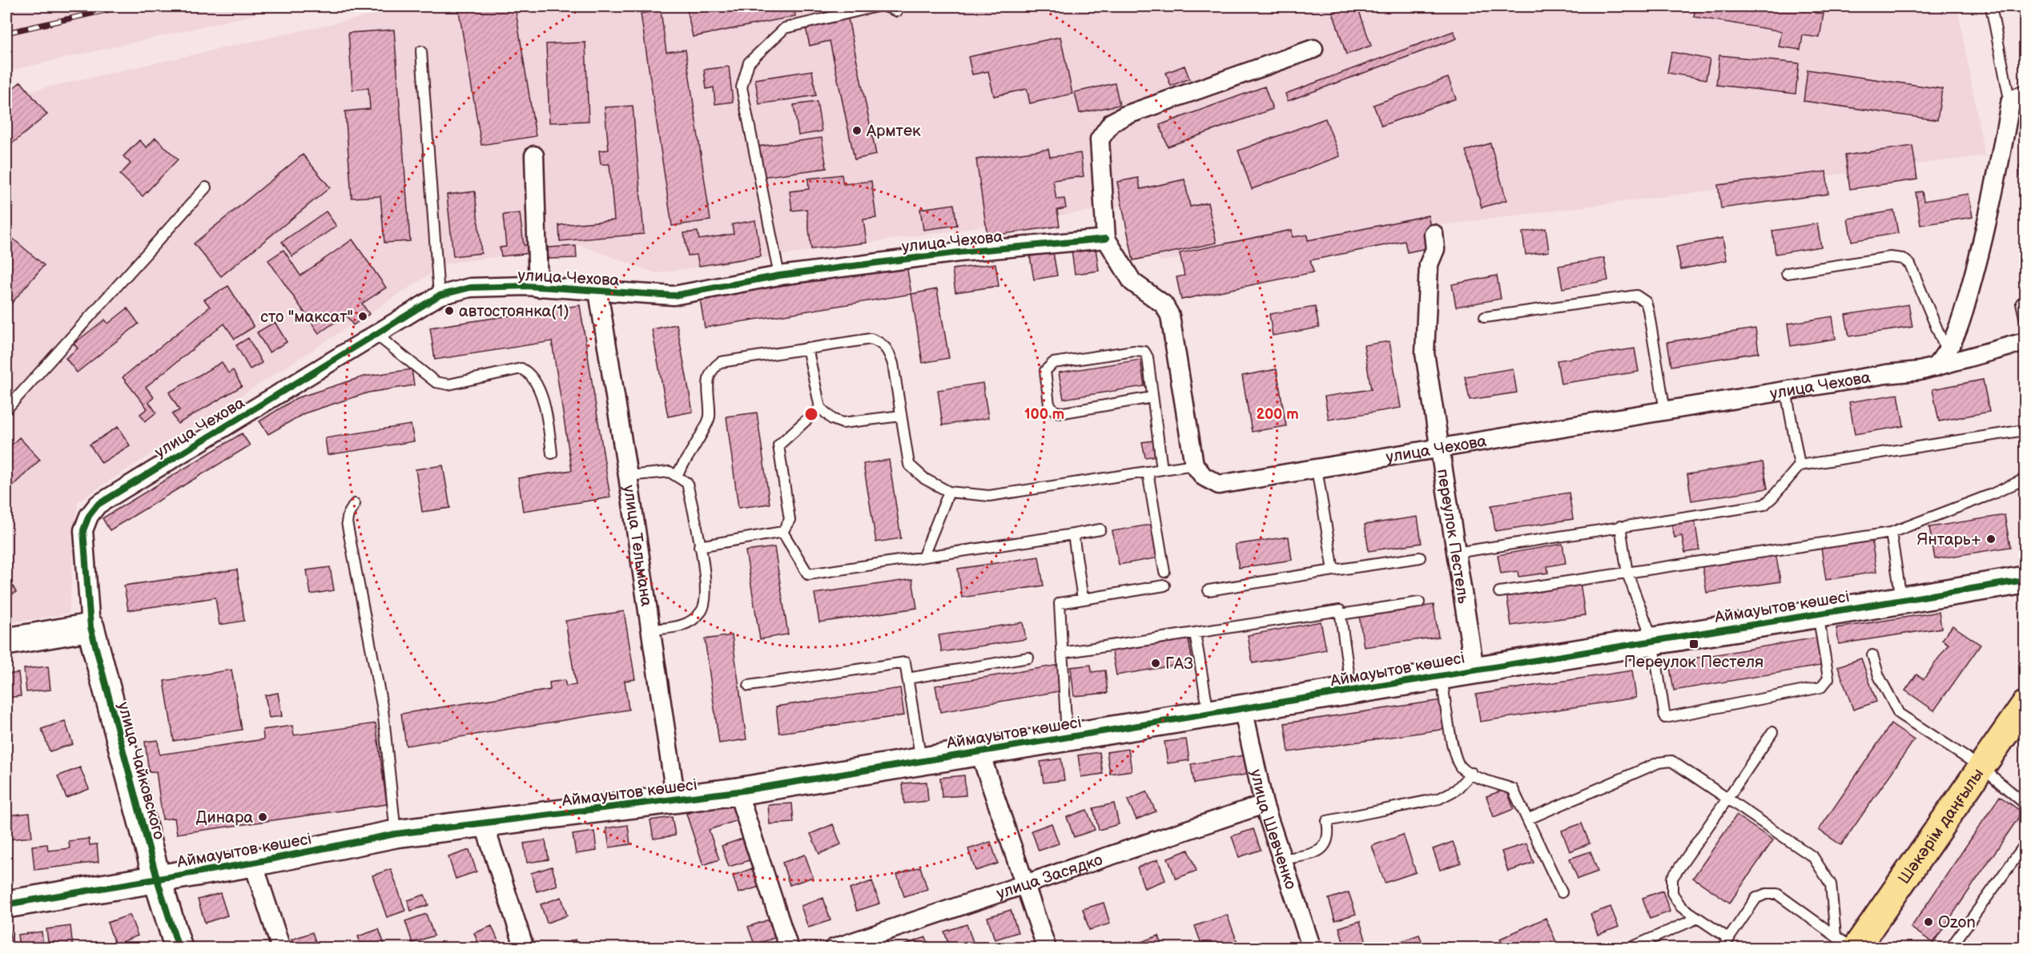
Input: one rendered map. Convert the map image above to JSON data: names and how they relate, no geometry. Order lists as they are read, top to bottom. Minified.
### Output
{"streets":{"main road":["Шәкәрім даңғылы"],"street":["улица Чехова","переулок Пестель","улица Тельмана","Аймауытов көшесі","улица Чайковского","улица Шевченко","улица Засядко"]},"crossings":[["улица Чехова","переулок Пестель"],["улица Чехова","улица Тельмана"],["улица Чехова","улица Чайковского"],["переулок Пестель","Аймауытов көшесі"],["улица Тельмана","Аймауытов көшесі"],["Аймауытов көшесі","улица Чайковского"],["Аймауытов көшесі","улица Шевченко"],["улица Шевченко","улица Засядко"]],"places":{"other":["Армтек","автостоянка(1)","сто \"максат\"","Янтарь+","ГАЗ","Динара","Ozon"],"transit":["Переулок Пестеля"]},"rings":["100 m","200 m"]}
